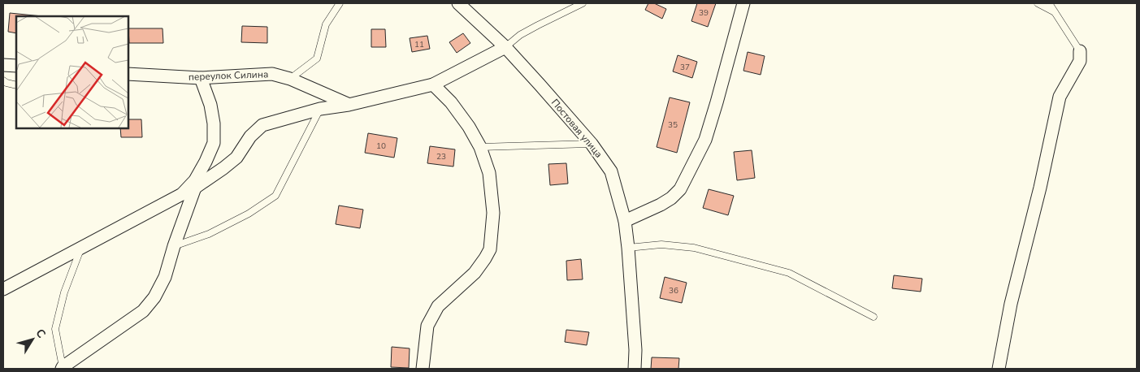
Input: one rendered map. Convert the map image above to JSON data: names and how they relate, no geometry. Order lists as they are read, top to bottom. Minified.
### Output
{"streets":{"street":["переулок Силина","Постовая улица"]},"house_numbers":["39","11","37","35","10","23","36"],"north":"top right"}
